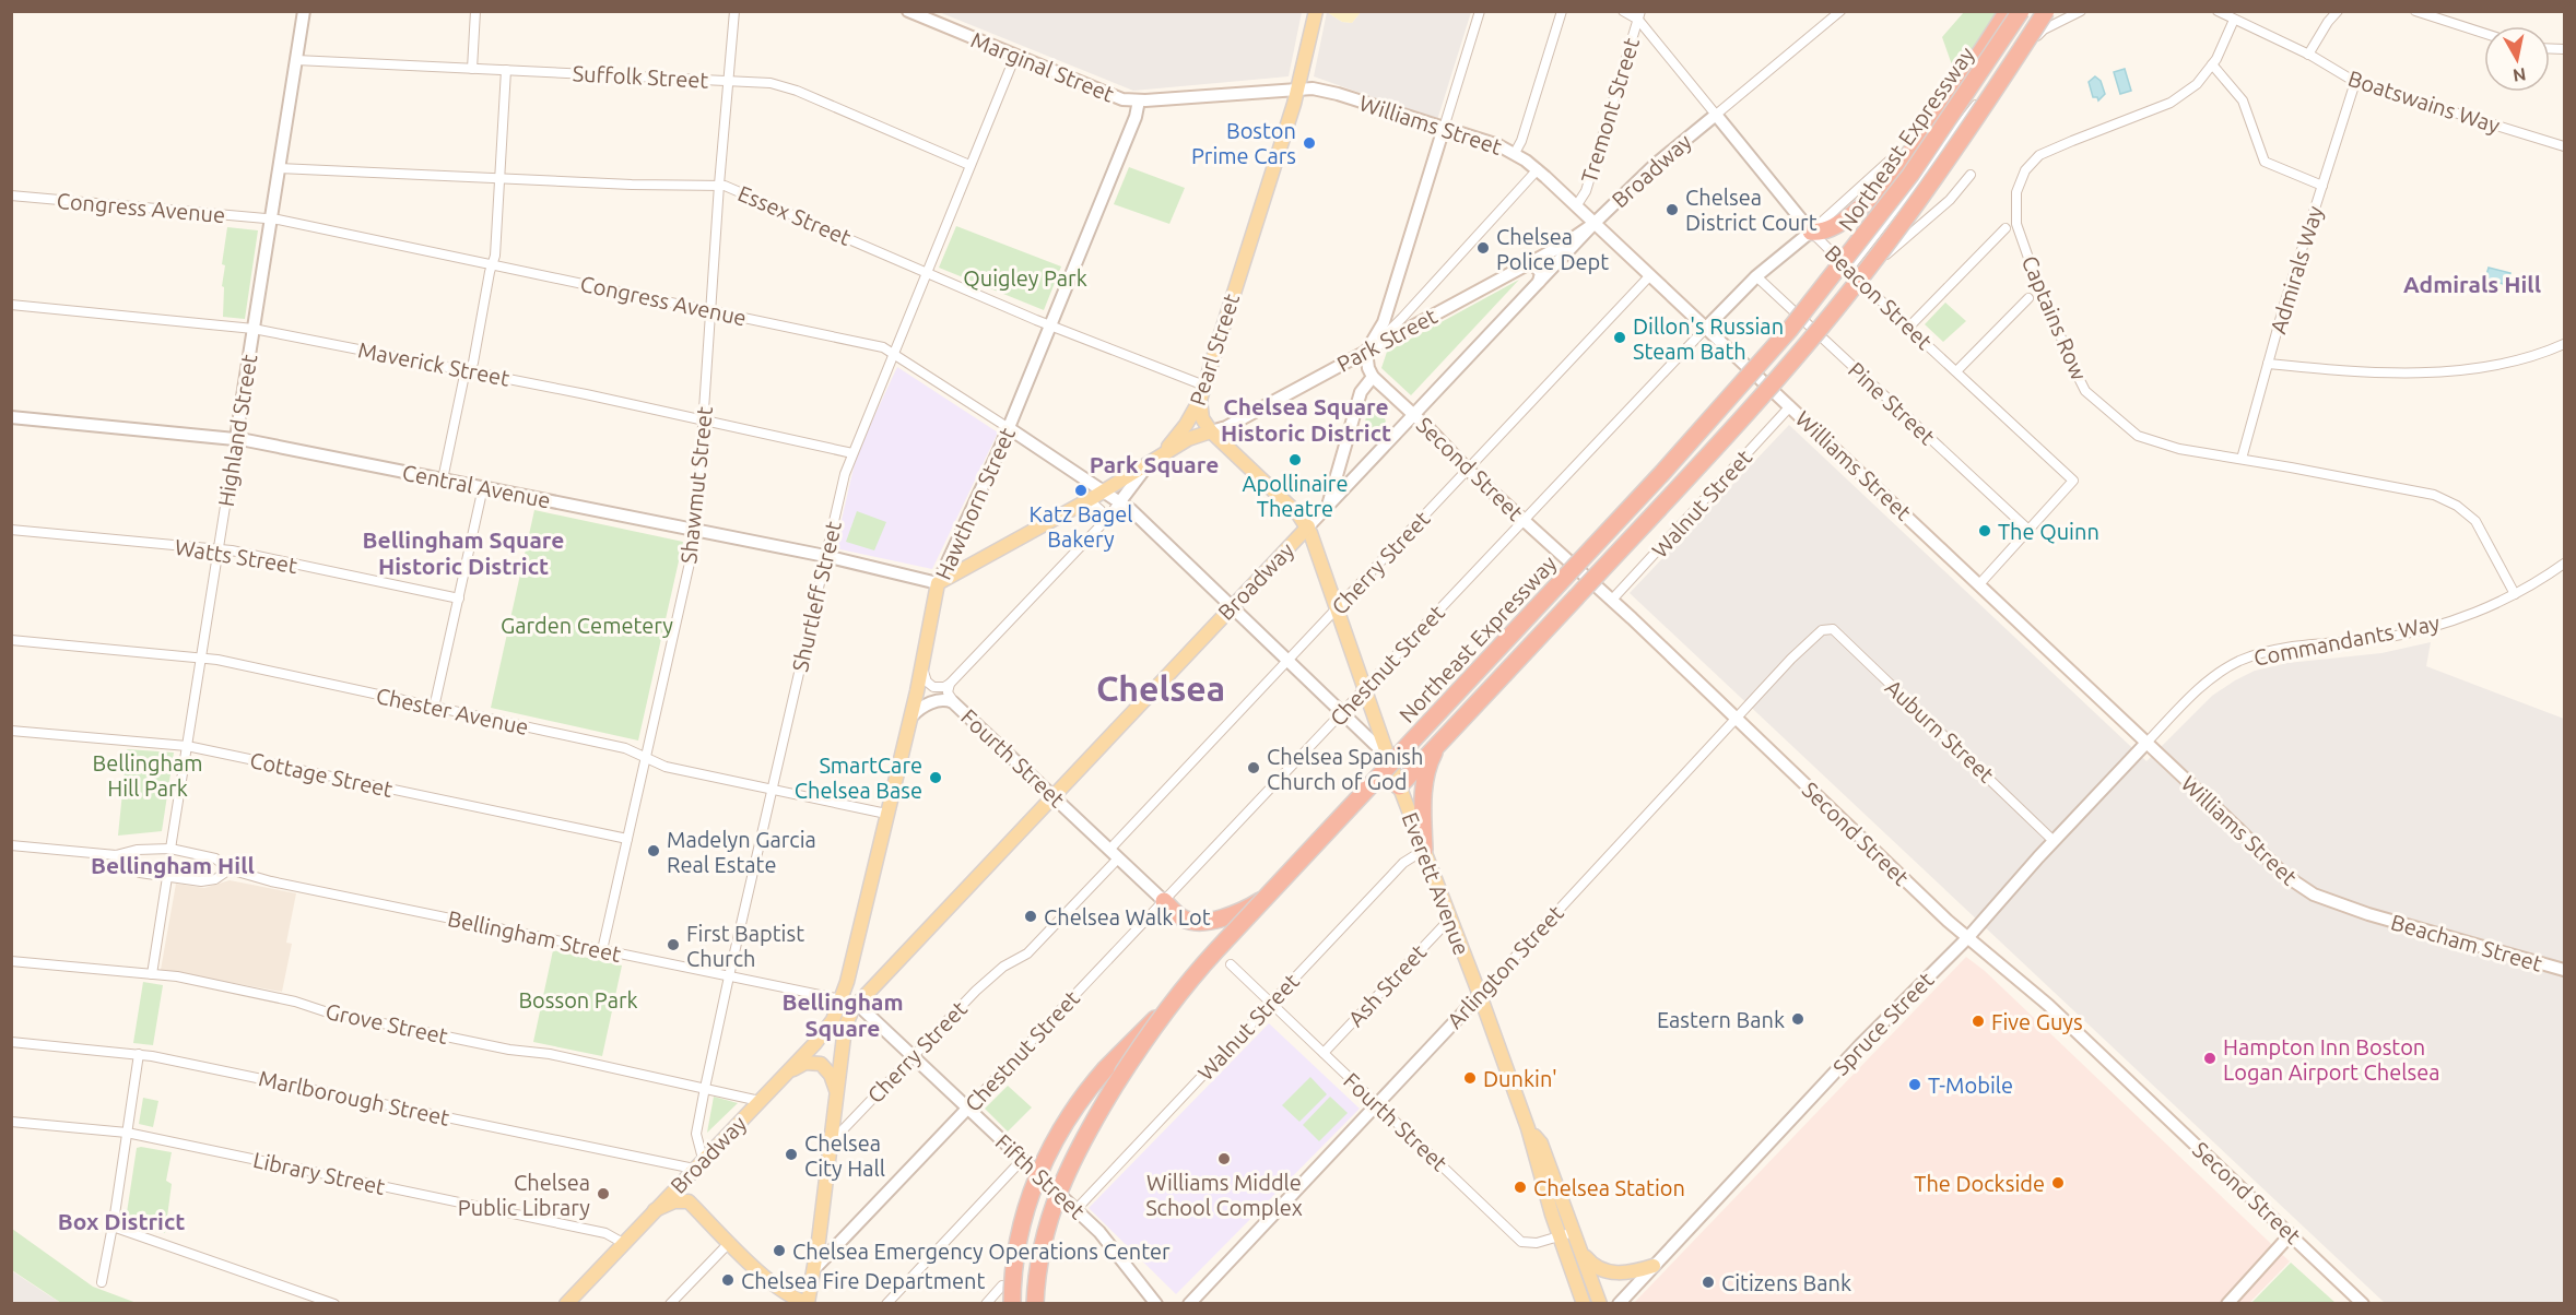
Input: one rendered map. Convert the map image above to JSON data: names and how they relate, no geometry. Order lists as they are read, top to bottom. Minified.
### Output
{"streets":{"highway":["Northeast Expressway"],"main road":["Broadway","Park Street","Pearl Street","Hawthorn Street","Everett Avenue"],"street":["Marginal Street","Suffolk Street","Boatswains Way","Tremont Street","Williams Street","Congress Avenue","Essex Street","Admirals Way","Beacon Street","Captains Row","Maverick Street","Pine Street","Highland Street","Second Street","Shawmut Street","Central Avenue","Walnut Street","Watts Street","Cherry Street","Shurtleff Street","Commandants Way","Chestnut Street","Chester Avenue","Auburn Street","Fourth Street","Cottage Street","Bellingham Street","Beacham Street","Arlington Street","Ash Street","Grove Street","Spruce Street","Marlborough Street","Library Street","Fifth Street"]},"crossings":[["Marginal Street","Williams Street"],["Marginal Street","Pearl Street"],["Marginal Street","Hawthorn Street"],["Marginal Street","Shurtleff Street"],["Suffolk Street","Highland Street"],["Suffolk Street","Shawmut Street"],["Suffolk Street","Shurtleff Street"],["Boatswains Way","Admirals Way"],["Boatswains Way","Captains Row"],["Tremont Street","Williams Street"],["Tremont Street","Beacon Street"],["Williams Street","Broadway"],["Williams Street","Park Street"],["Williams Street","Pearl Street"],["Williams Street","Walnut Street"],["Williams Street","Cherry Street"],["Williams Street","Commandants Way"],["Williams Street","Chestnut Street"],["Williams Street","Beacham Street"],["Williams Street","Spruce Street"],["Broadway","Congress Avenue"],["Broadway","Beacon Street"],["Broadway","Park Street"],["Broadway","Second Street"],["Broadway","Hawthorn Street"],["Broadway","Cherry Street"],["Broadway","Shurtleff Street"],["Broadway","Chestnut Street"],["Broadway","Fourth Street"],["Broadway","Everett Avenue"],["Broadway","Bellingham Street"],["Broadway","Grove Street"],["Broadway","Marlborough Street"],["Broadway","Library Street"],["Broadway","Fifth Street"],["Congress Avenue","Park Street"],["Congress Avenue","Pearl Street"],["Congress Avenue","Highland Street"],["Congress Avenue","Shawmut Street"],["Congress Avenue","Hawthorn Street"],["Congress Avenue","Cherry Street"],["Congress Avenue","Shurtleff Street"],["Congress Avenue","Chestnut Street"],["Congress Avenue","Everett Avenue"],["Essex Street","Pearl Street"],["Essex Street","Highland Street"],["Essex Street","Shawmut Street"],["Essex Street","Hawthorn Street"],["Essex Street","Shurtleff Street"],["Admirals Way","Captains Row"],["Beacon Street","Pine Street"],["Beacon Street","Chestnut Street"],["Captains Row","Commandants Way"],["Park Street","Pearl Street"],["Park Street","Central Avenue"],["Park Street","Hawthorn Street"],["Maverick Street","Highland Street"],["Maverick Street","Shawmut Street"],["Maverick Street","Shurtleff Street"],["Pine Street","Chestnut Street"],["Highland Street","Central Avenue"],["Highland Street","Watts Street"],["Highland Street","Chester Avenue"],["Highland Street","Cottage Street"],["Highland Street","Bellingham Street"],["Second Street","Walnut Street"],["Second Street","Cherry Street"],["Second Street","Chestnut Street"],["Second Street","Arlington Street"],["Second Street","Spruce Street"],["Shawmut Street","Central Avenue"],["Shawmut Street","Chester Avenue"],["Shawmut Street","Cottage Street"],["Shawmut Street","Bellingham Street"],["Central Avenue","Hawthorn Street"],["Central Avenue","Shurtleff Street"],["Hawthorn Street","Chester Avenue"],["Hawthorn Street","Fourth Street"],["Hawthorn Street","Bellingham Street"],["Walnut Street","Fourth Street"],["Walnut Street","Everett Avenue"],["Walnut Street","Fifth Street"],["Cherry Street","Fourth Street"],["Cherry Street","Everett Avenue"],["Cherry Street","Fifth Street"],["Shurtleff Street","Chester Avenue"],["Shurtleff Street","Bellingham Street"],["Shurtleff Street","Grove Street"],["Shurtleff Street","Marlborough Street"],["Commandants Way","Spruce Street"],["Chestnut Street","Fourth Street"],["Chestnut Street","Everett Avenue"],["Chestnut Street","Fifth Street"],["Auburn Street","Arlington Street"],["Auburn Street","Spruce Street"],["Fourth Street","Everett Avenue"],["Fourth Street","Arlington Street"],["Fourth Street","Ash Street"],["Everett Avenue","Arlington Street"],["Everett Avenue","Ash Street"]],"districts":["Admirals Hill","Chelsea Square Historic District","Park Square","Bellingham Square Historic District","Chelsea","Bellingham Hill","Bellingham Square","Box District"],"parks":["Quigley Park","Garden Cemetery","Bellingham Hill Park","Bosson Park"],"places":["Boston Prime Cars","Chelsea District Court","Chelsea Police Dept","Dillon's Russian Steam Bath","Apollinaire Theatre","Katz Bagel Bakery","The Quinn","Chelsea Spanish Church of God","SmartCare Chelsea Base","Madelyn Garcia Real Estate","Chelsea Walk Lot","First Baptist Church","Eastern Bank","Five Guys","Hampton Inn Boston Logan Airport Chelsea","Dunkin'","T-Mobile","Chelsea City Hall","Williams Middle School Complex","The Dockside","Chelsea Station","Chelsea Public Library","Chelsea Emergency Operations Center","Chelsea Fire Department","Citizens Bank"],"north":"bottom"}
